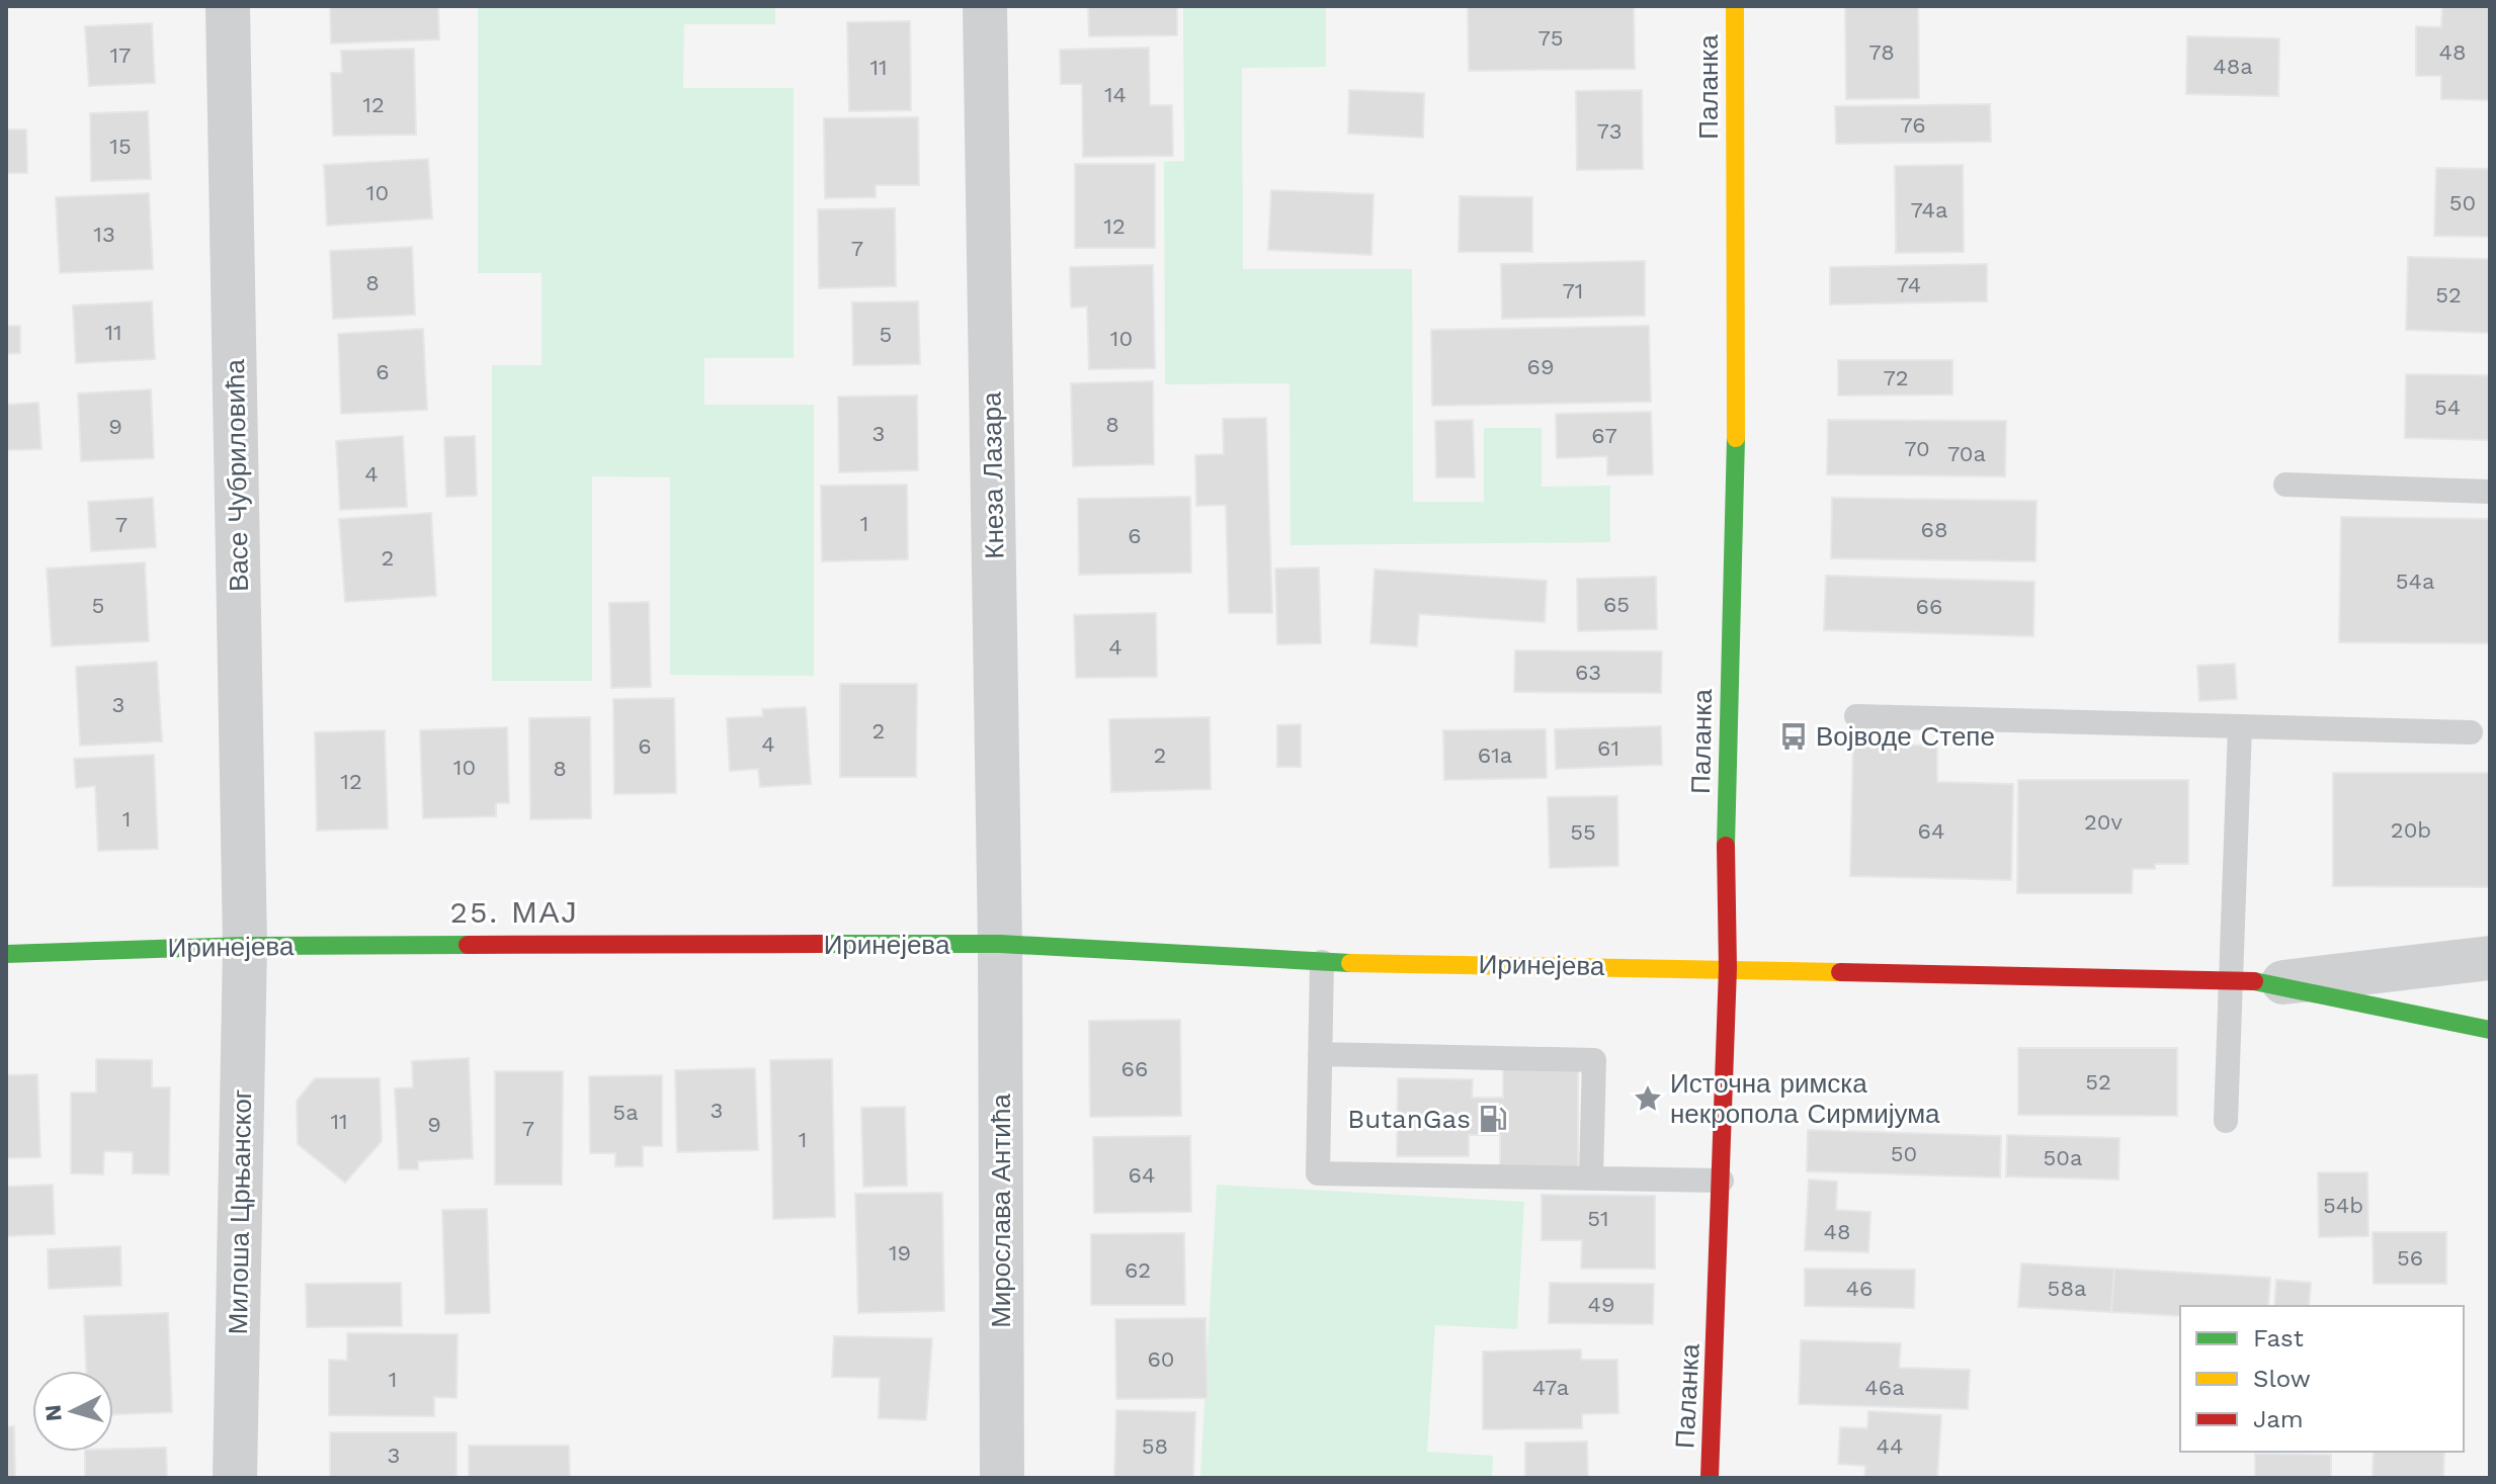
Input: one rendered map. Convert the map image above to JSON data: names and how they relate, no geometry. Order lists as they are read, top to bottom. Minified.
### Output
{"streets":{"street":["Паланка","Васе Чубриловића","Кнеза Лазара","Иринејева","Мирослава Антића","Милоша Црњанског"]},"crossings":[["Паланка","Иринејева"],["Васе Чубриловића","Иринејева"],["Васе Чубриловића","Милоша Црњанског"],["Кнеза Лазара","Иринејева"],["Кнеза Лазара","Мирослава Антића"],["Иринејева","Мирослава Антића"],["Иринејева","Милоша Црњанског"]],"districts":["25. МАЈ"],"places":{"bus stop":["Војводе Степе"],"place":["Источна римска некропола Сирмијума"],"fuel station":["ButanGas"]},"house_numbers":["75","78","48","17","48a","11","14","12","76","73","15","10","50","74a","12","13","7","8","74","71","52","11","5","10","69","6","72","54","8","9","3","67","70","70a","4","1","7","68","6","2","54a","65","5","66","4","63","3","2","4","6","61","2","61a","10","8","12","1","20v","20b","64","55","66","52","3","5a","11","9","7","1","50","50a","64","54b","51","48","19","56","62","46","58a","49","60","1","47a","46a","58","44","3"],"legend":["Fast","Slow","Jam"],"north":"left"}
